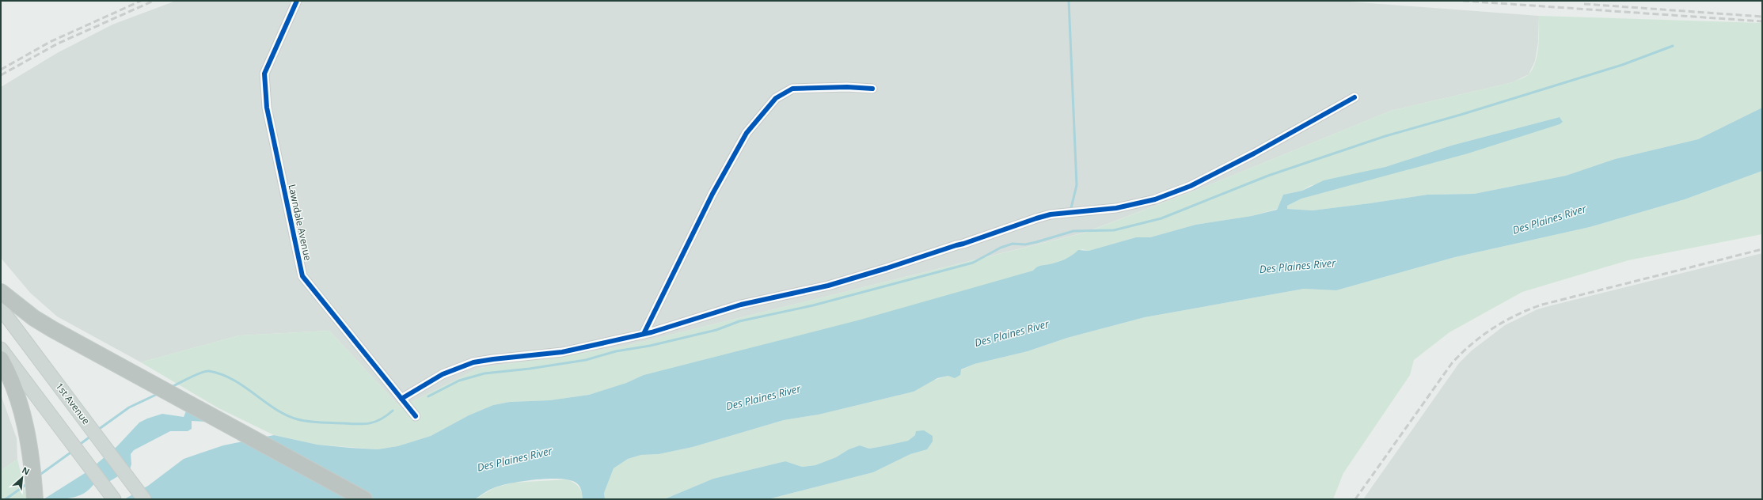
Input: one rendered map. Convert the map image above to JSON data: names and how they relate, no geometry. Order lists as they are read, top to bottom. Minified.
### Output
{"streets":{"main road":["1st Avenue"],"street":["Lawndale Avenue"]},"water":["Des Plaines River"],"north":"top right"}
